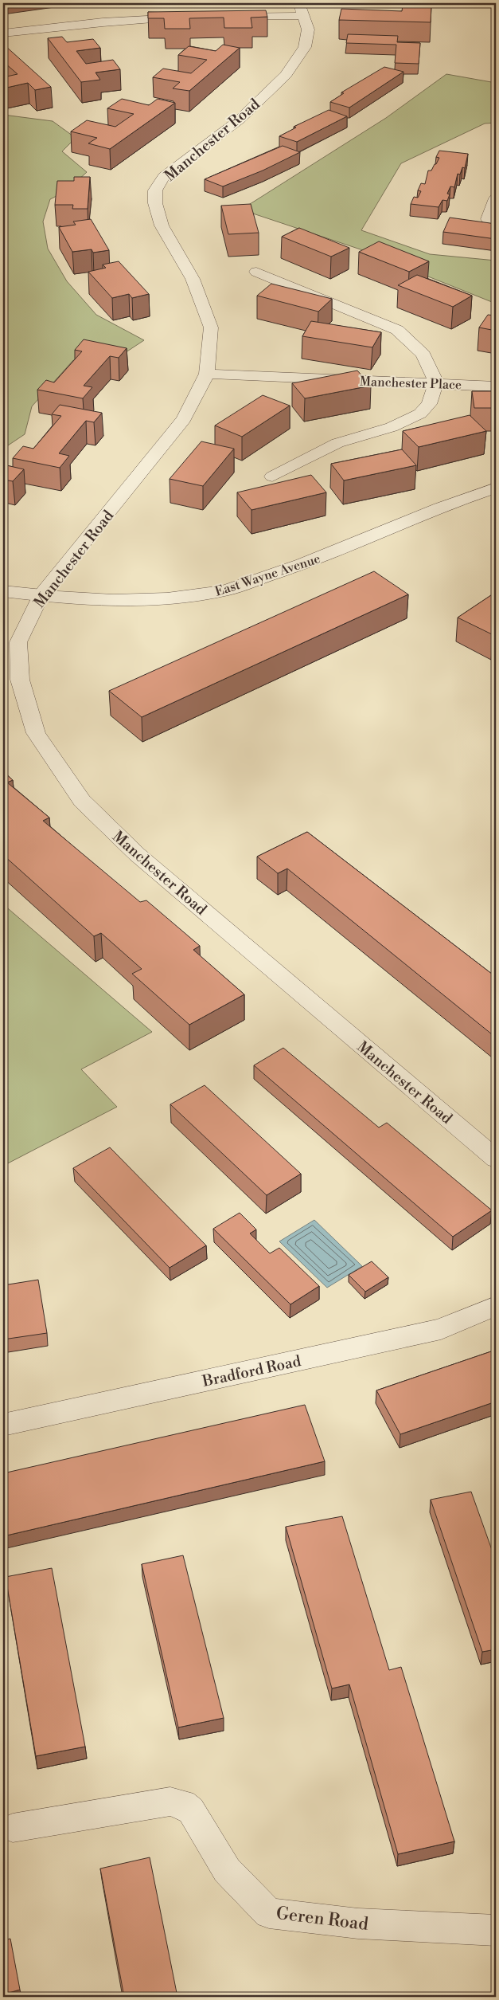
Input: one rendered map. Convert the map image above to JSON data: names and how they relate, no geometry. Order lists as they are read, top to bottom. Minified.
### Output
{"streets":{"street":["Manchester Road","Manchester Place","East Wayne Avenue","Bradford Road","Geren Road"]},"crossings":[["Manchester Road","Manchester Place"],["Manchester Road","East Wayne Avenue"]]}
